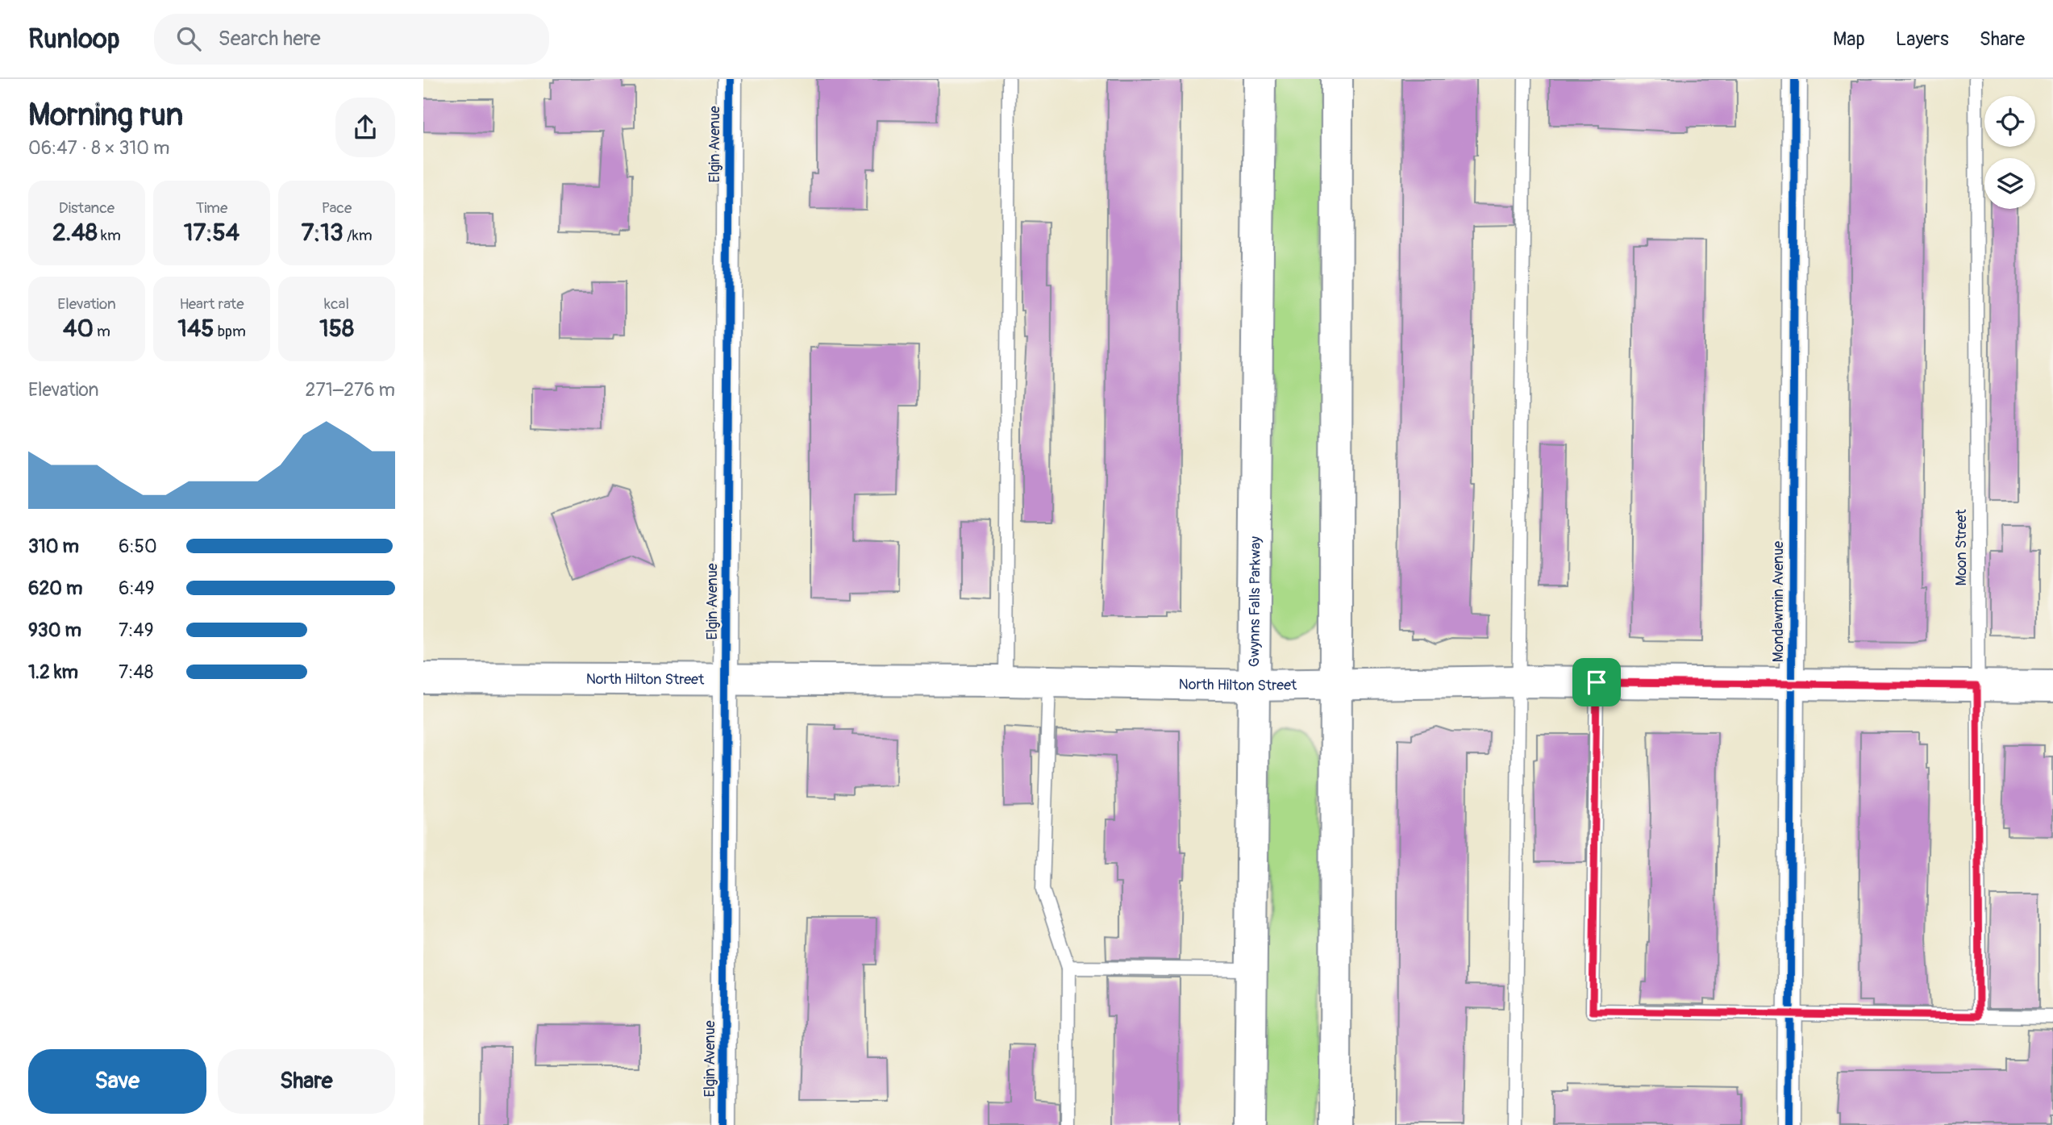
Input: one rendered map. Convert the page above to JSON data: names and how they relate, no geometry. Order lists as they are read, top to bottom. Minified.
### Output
{"streets":{"main road":["Gwynns Falls Parkway","North Hilton Street"],"street":["Elgin Avenue","Mondawmin Avenue"],"lane":["Moon Street"]},"crossings":[["Elgin Avenue","North Hilton Street"],["Moon Street","North Hilton Street"],["Gwynns Falls Parkway","North Hilton Street"],["Mondawmin Avenue","North Hilton Street"]],"page":{"header":"Runloop","search":"Search here","nav":["Map","Layers","Share"],"heading":["Morning run","06:47 · 8 × 310 m"],"stats":[["Distance","2.48 km"],["Time","17:54"],["Pace","7:13 /km"],["Elevation","40 m"],["Heart rate","145 bpm"],["kcal","158"]],"chart":["Elevation","271–276 m"],"list":[{"name":"310 m","note":"6:50"},{"name":"620 m","note":"6:49"},{"name":"930 m","note":"7:49"},{"name":"1.2 km","note":"7:48"}],"buttons":["Save","Share"]}}
